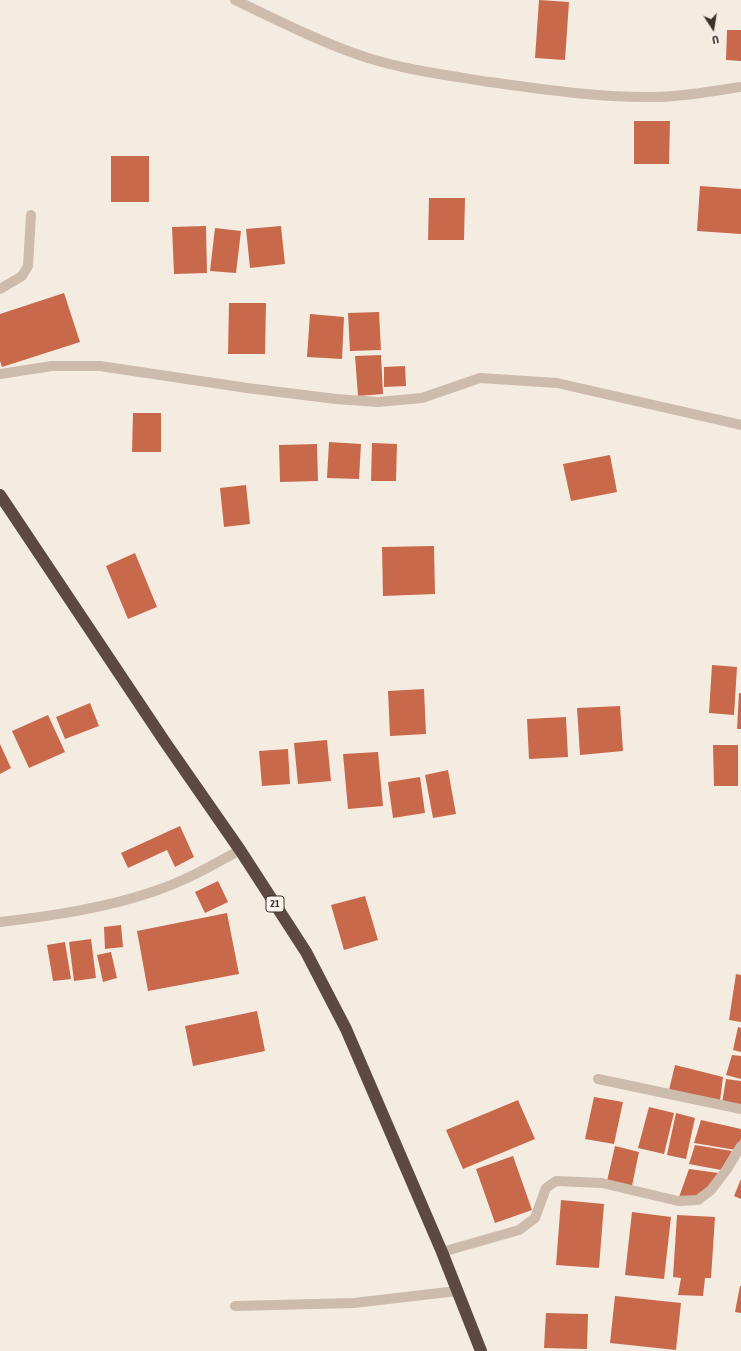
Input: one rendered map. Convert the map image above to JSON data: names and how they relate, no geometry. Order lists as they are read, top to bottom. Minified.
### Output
{"streets":{"highway":["21"]},"north":"bottom"}
